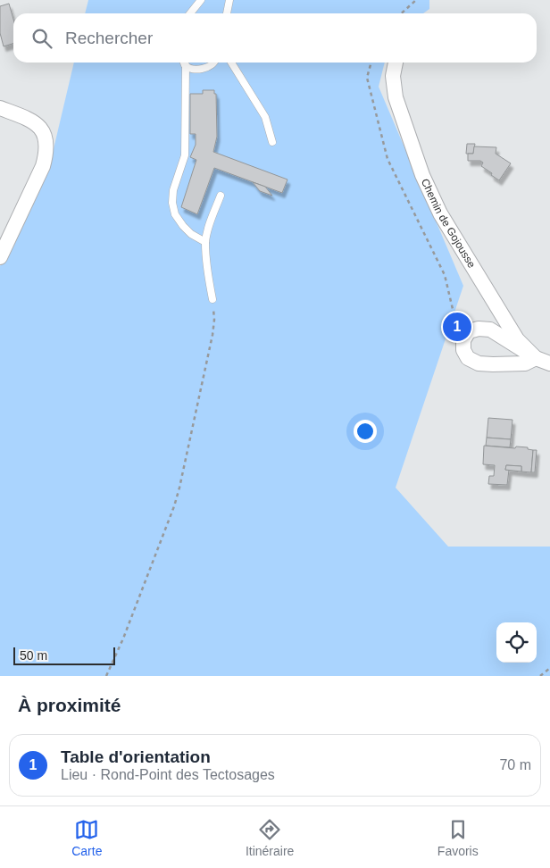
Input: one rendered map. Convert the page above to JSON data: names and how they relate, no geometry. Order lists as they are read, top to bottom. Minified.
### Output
{"streets":{"street":["Chemin de Gojousse"]},"scale_bar":"50 m","page":{"search":"Rechercher","pins":"1","scale":"50 m","heading":"À proximité","list":[{"mark":"1","name":"Table d'orientation","note":"Lieu · Rond-Point des Tectosages","value":"70 m"}],"nav":["Carte","Itinéraire","Favoris"]}}
